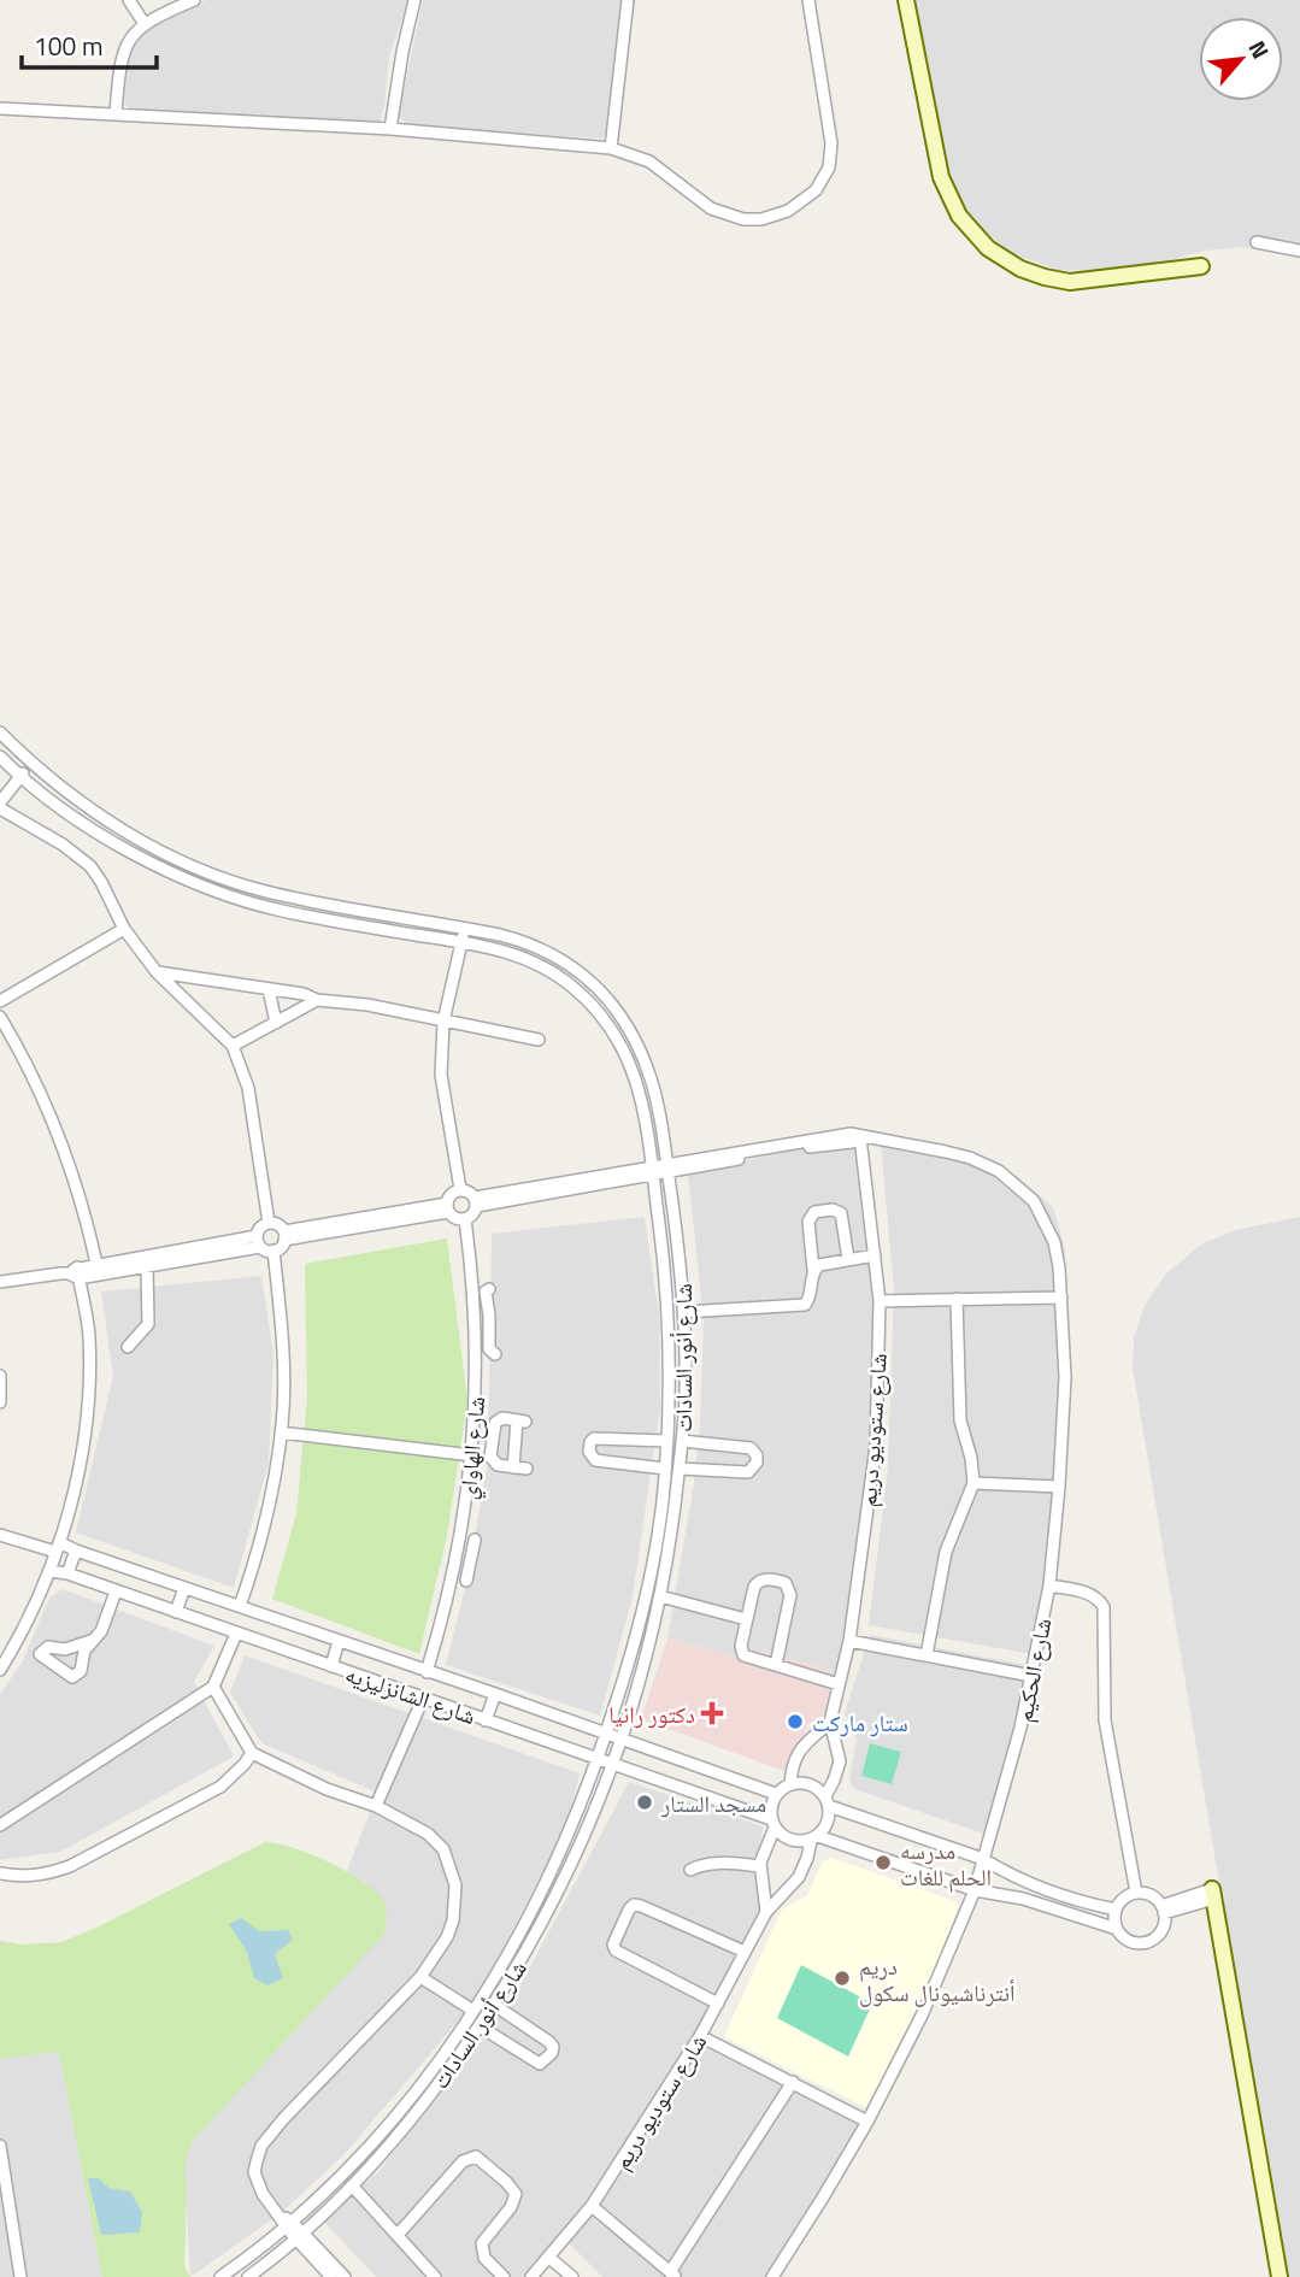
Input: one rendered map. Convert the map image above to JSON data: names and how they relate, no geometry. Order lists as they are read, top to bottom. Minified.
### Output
{"streets":{"street":["شارع أنور السادات","شارع ستوديو دريم","شارع الهاواي","شارع الحكيم","شارع الشانزليزيه"]},"crossings":[["شارع أنور السادات","شارع الحكيم"],["شارع أنور السادات","شارع الشانزليزيه"],["شارع ستوديو دريم","شارع الحكيم"],["شارع ستوديو دريم","شارع الشانزليزيه"],["شارع الهاواي","شارع الحكيم"],["شارع الهاواي","شارع الشانزليزيه"]],"places":{"health":["دكتور رانيا"],"other":["ستار ماركت","مسجد الستار","مدرسه الحلم للغات","دريم أنترناشيونال سكول"]},"scale_bar":"100 m","north":"top right"}
